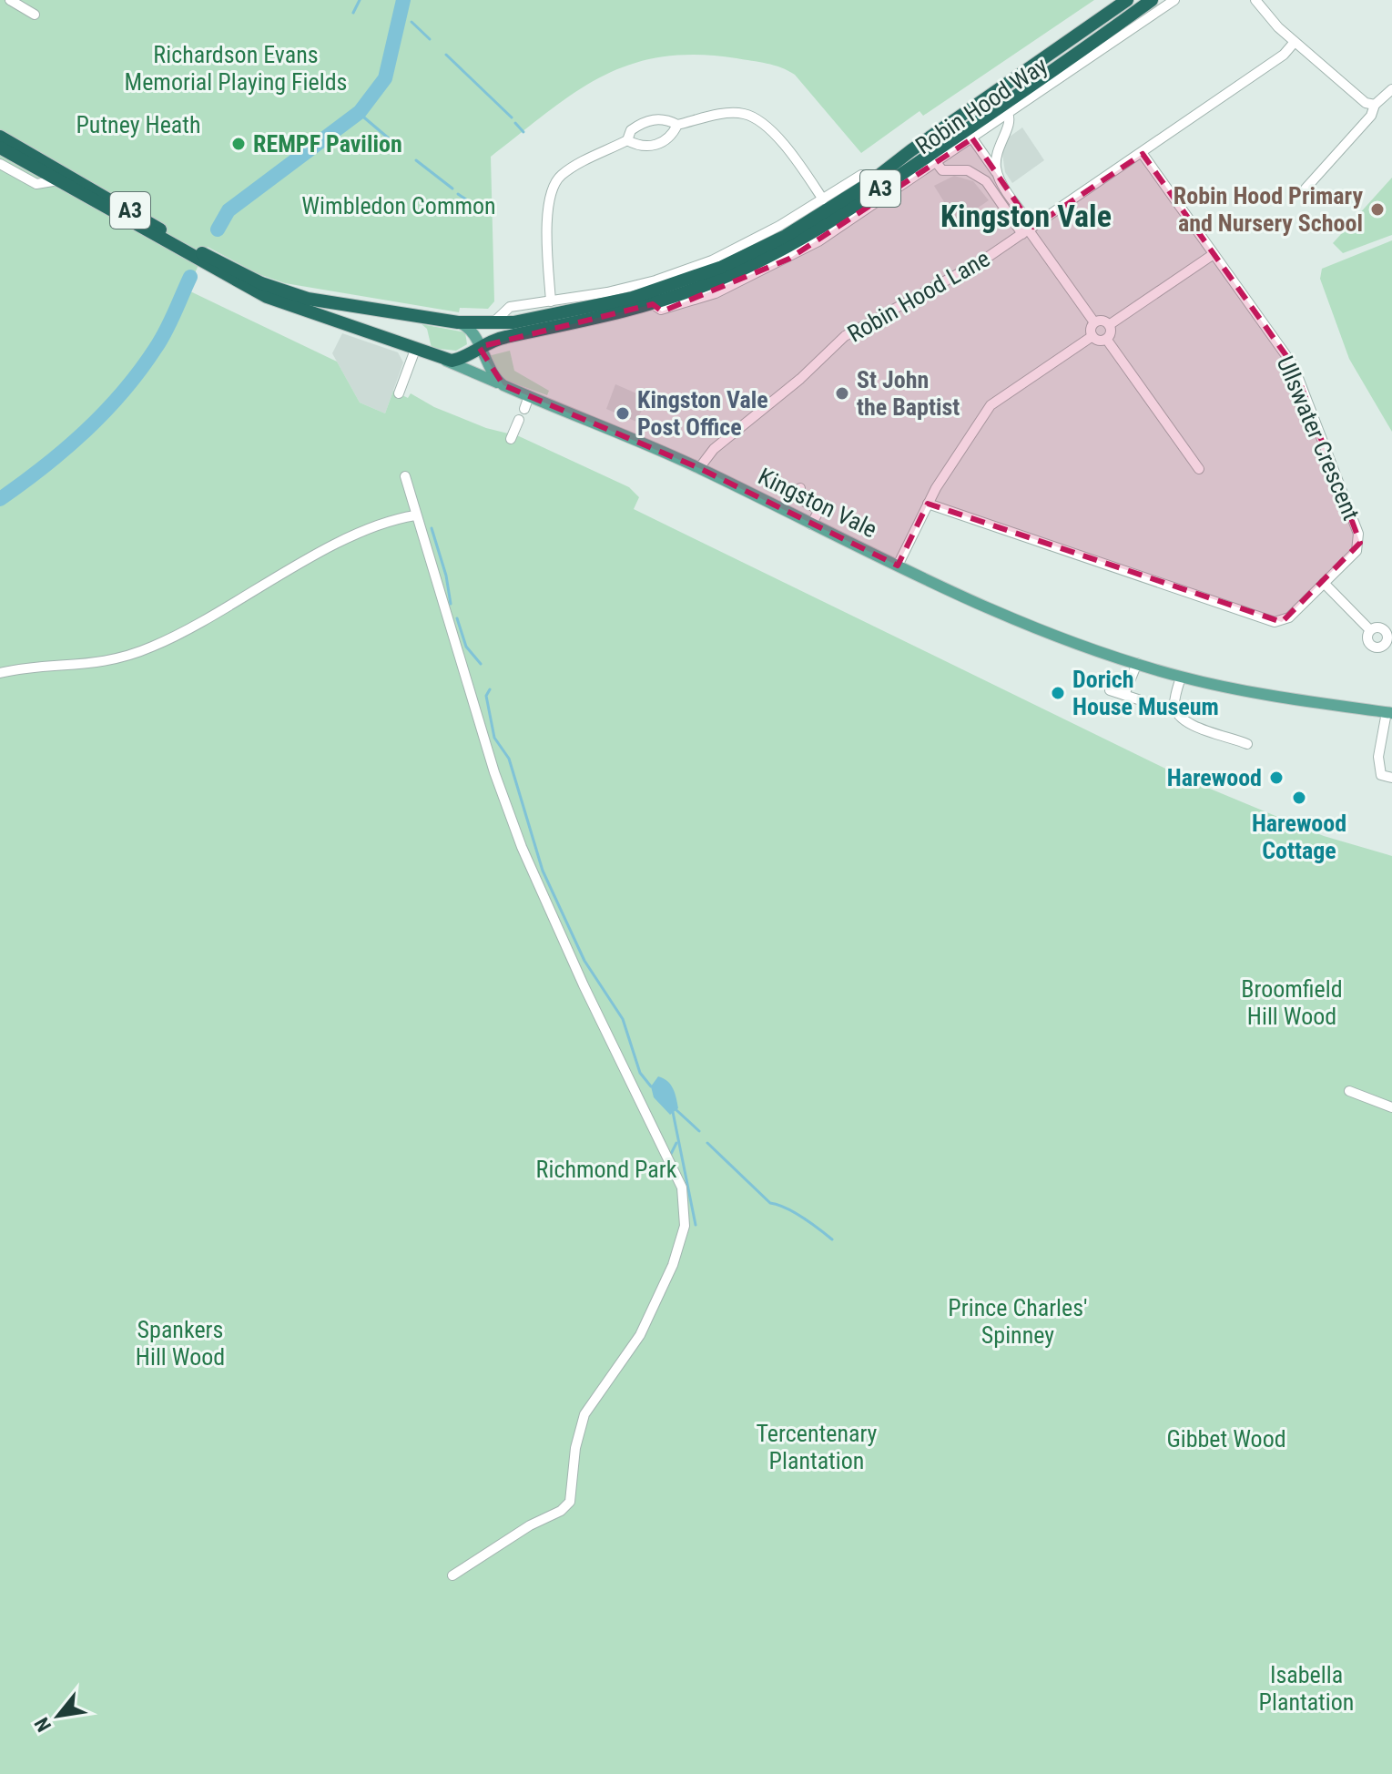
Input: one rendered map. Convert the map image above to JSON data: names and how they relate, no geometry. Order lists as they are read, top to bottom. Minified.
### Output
{"streets":{"highway":["Robin Hood Way","A3"],"main road":["Kingston Vale"],"street":["Robin Hood Lane","Ullswater Crescent"]},"crossings":[["Robin Hood Way","A3"],["A3","Kingston Vale"],["Robin Hood Lane","Ullswater Crescent"],["Robin Hood Lane","Kingston Vale"]],"districts":["Kingston Vale"],"parks":["Richardson Evans Memorial Playing Fields","Putney Heath","Wimbledon Common","Broomfield Hill Wood","Richmond Park","Prince Charles' Spinney","Spankers Hill Wood","Tercentenary Plantation","Gibbet Wood","Isabella Plantation"],"places":["REMPF Pavilion","Robin Hood Primary and Nursery School","St John the Baptist","Kingston Vale Post Office","Dorich House Museum","Harewood","Harewood Cottage"],"north":"bottom left"}
